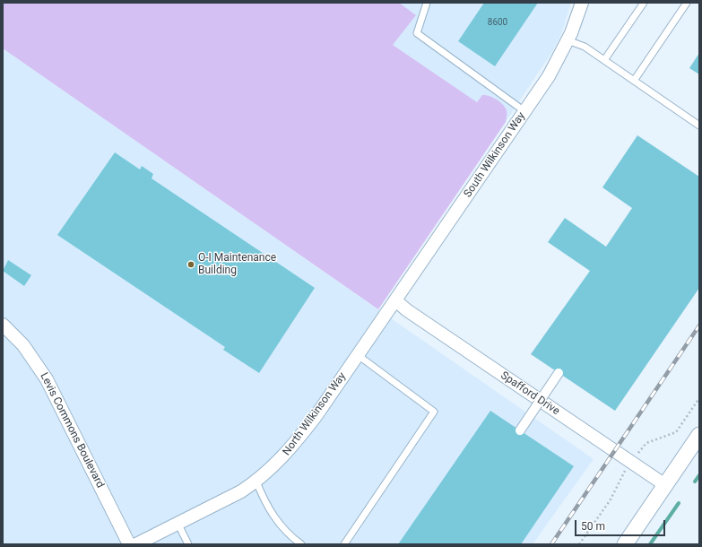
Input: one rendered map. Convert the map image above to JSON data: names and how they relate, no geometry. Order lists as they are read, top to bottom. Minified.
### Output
{"streets":{"street":["South Wilkinson Way","Spafford Drive","North Wilkinson Way","Levis Commons Boulevard"]},"crossings":[["South Wilkinson Way","Spafford Drive"],["South Wilkinson Way","North Wilkinson Way"],["Spafford Drive","North Wilkinson Way"]],"places":["O-I Maintenance Building"],"house_numbers":["8600"],"scale_bar":"50 m"}
